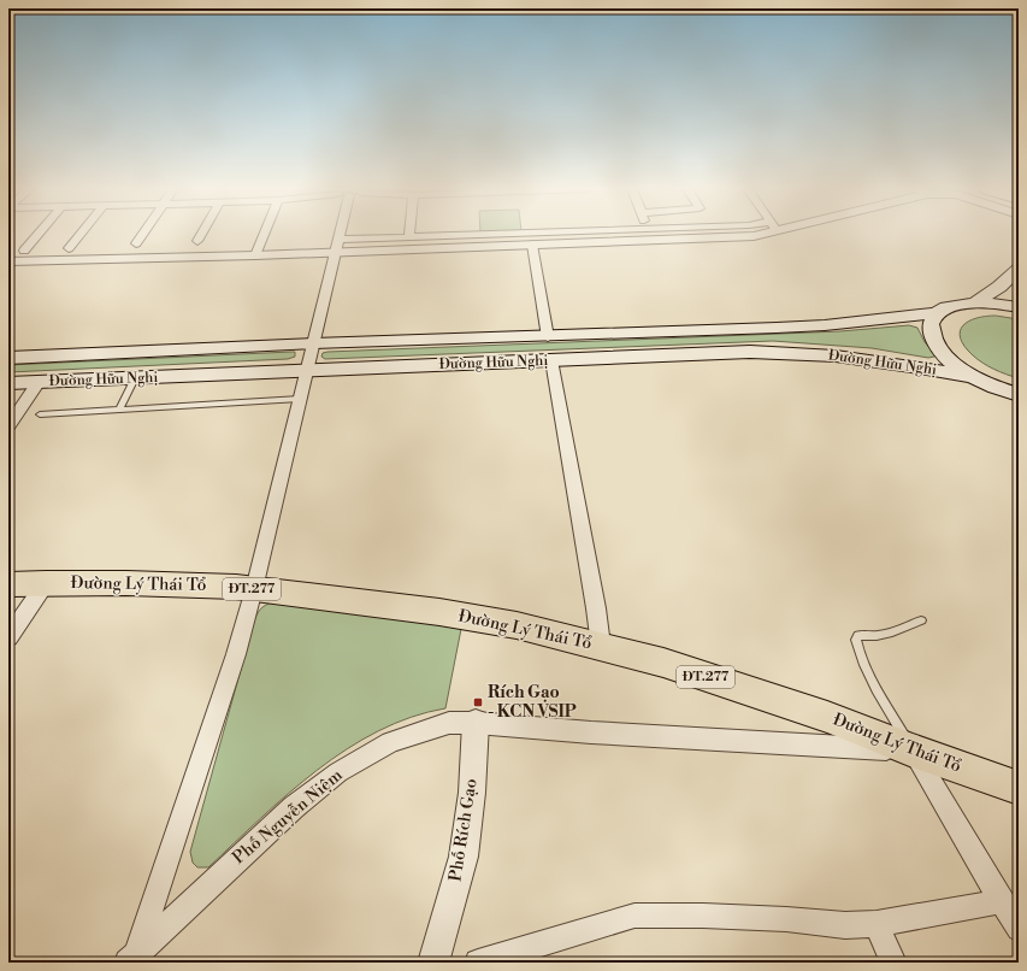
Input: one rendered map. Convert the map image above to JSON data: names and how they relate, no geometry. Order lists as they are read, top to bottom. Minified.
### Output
{"streets":{"main road":["Đường Hữu Nghị","Đường Lý Thái Tổ","ĐT.277"],"street":["Phố Nguyễn Niệm","Phố Rích Gạo"]},"crossings":[["Đường Lý Thái Tổ","Phố Nguyễn Niệm"],["Phố Nguyễn Niệm","Phố Rích Gạo"]],"places":{"transit":["Rích Gạo - KCN VSIP"]}}
